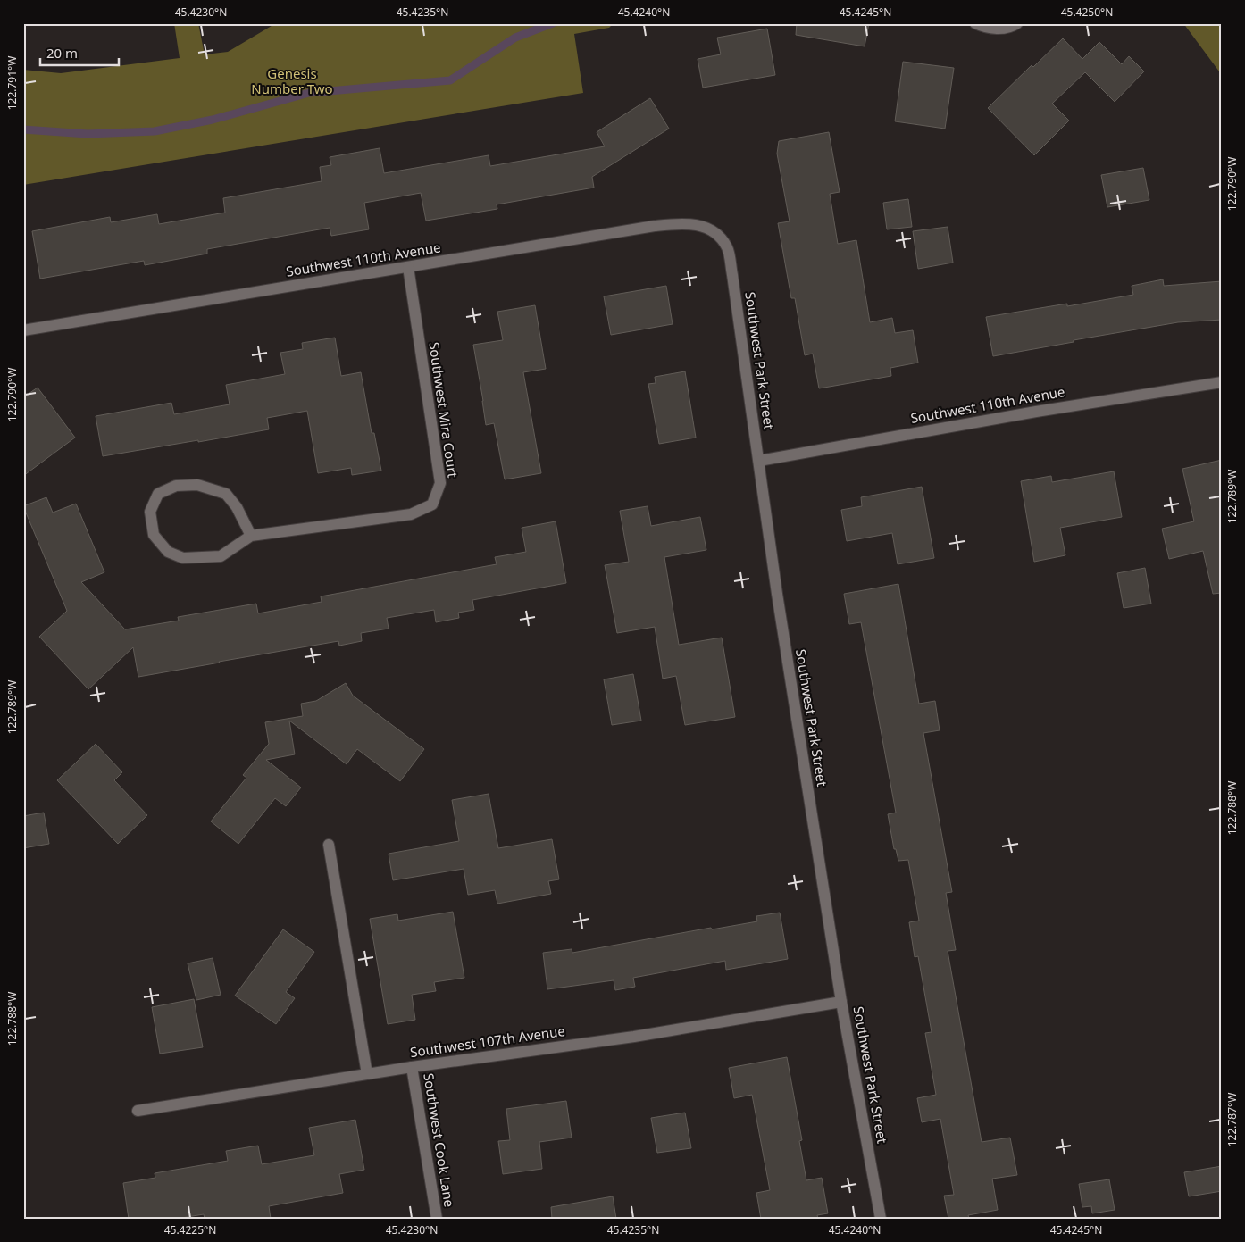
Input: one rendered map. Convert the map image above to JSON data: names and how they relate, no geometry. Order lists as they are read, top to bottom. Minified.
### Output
{"streets":{"street":["Southwest 110th Avenue","Southwest Park Street","Southwest Mira Court","Southwest 107th Avenue","Southwest Cook Lane"]},"crossings":[["Southwest 110th Avenue","Southwest Park Street"],["Southwest 110th Avenue","Southwest Mira Court"],["Southwest Park Street","Southwest 107th Avenue"],["Southwest 107th Avenue","Southwest Cook Lane"]],"parks":["Genesis Number Two"],"scale_bar":"20 m","coordinates":["45.4230°N","45.4235°N","45.4240°N","45.4245°N","45.4250°N","122.791°W","122.790°W","122.789°W","122.788°W","122.787°W","45.4225°N"]}
